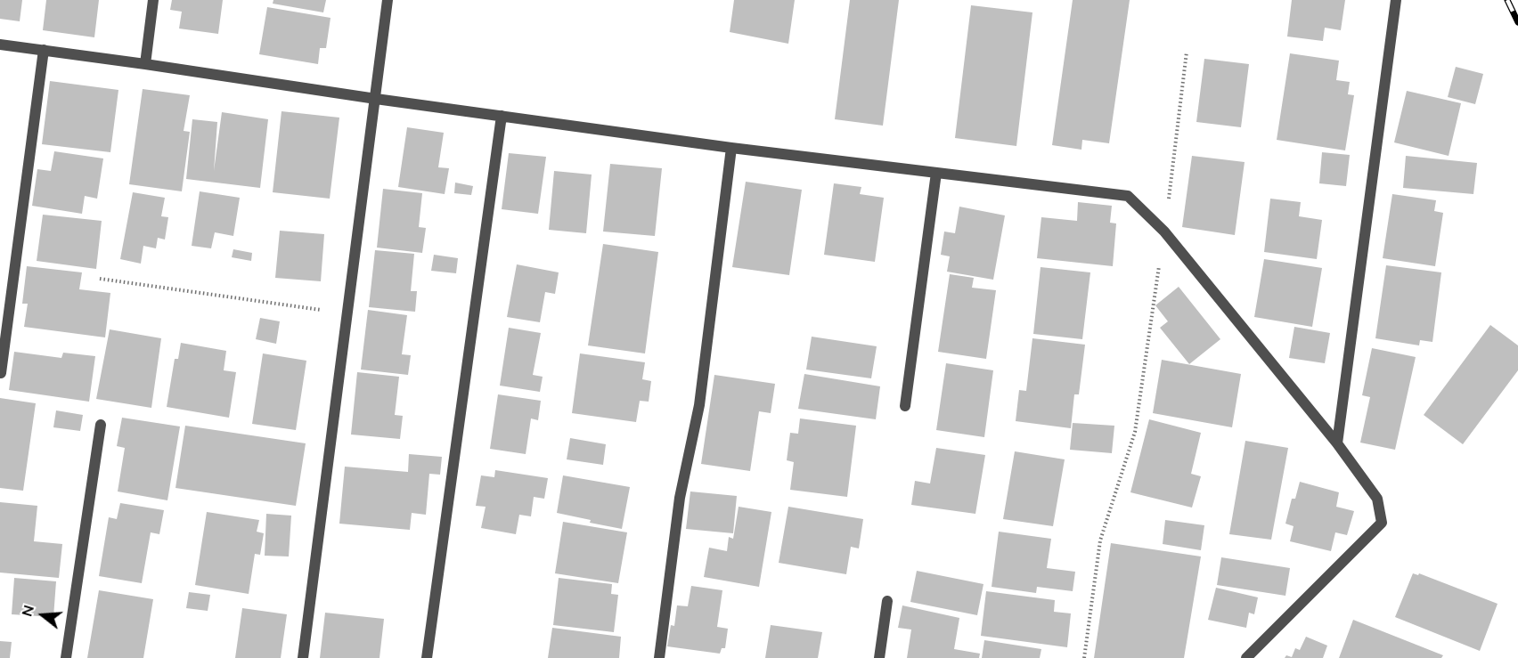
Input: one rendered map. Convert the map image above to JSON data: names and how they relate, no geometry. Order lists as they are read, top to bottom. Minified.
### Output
{"north":"left"}
